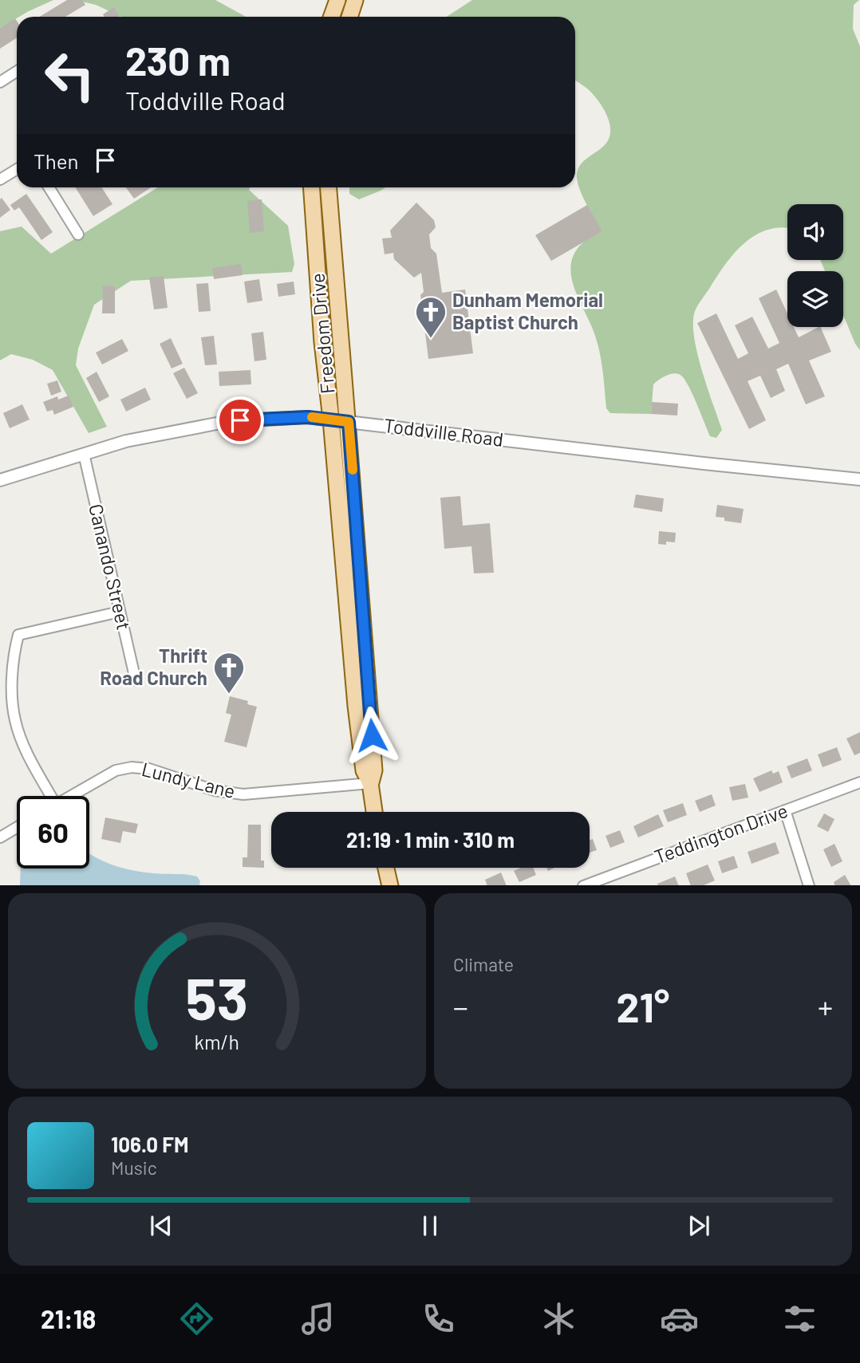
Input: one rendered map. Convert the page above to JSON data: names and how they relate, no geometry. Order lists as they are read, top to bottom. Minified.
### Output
{"streets":{"main road":["Freedom Drive"],"street":["Toddville Road","Canando Street","Lundy Lane","Teddington Drive"]},"crossings":[["Freedom Drive","Toddville Road"],["Freedom Drive","Lundy Lane"],["Toddville Road","Canando Street"]],"places":{"church":["Dunham Memorial Baptist Church","Thrift Road Church"]},"page":{"turn":["230 m","Toddville Road"],"then":"Then","limit":"60","trip":"21:19 · 1 min · 310 m","tile":"Climate","heat":["−","21°","+"],"song":["106.0 FM","Music"],"tabs":"21:18","gauge":["53","km/h"]}}
